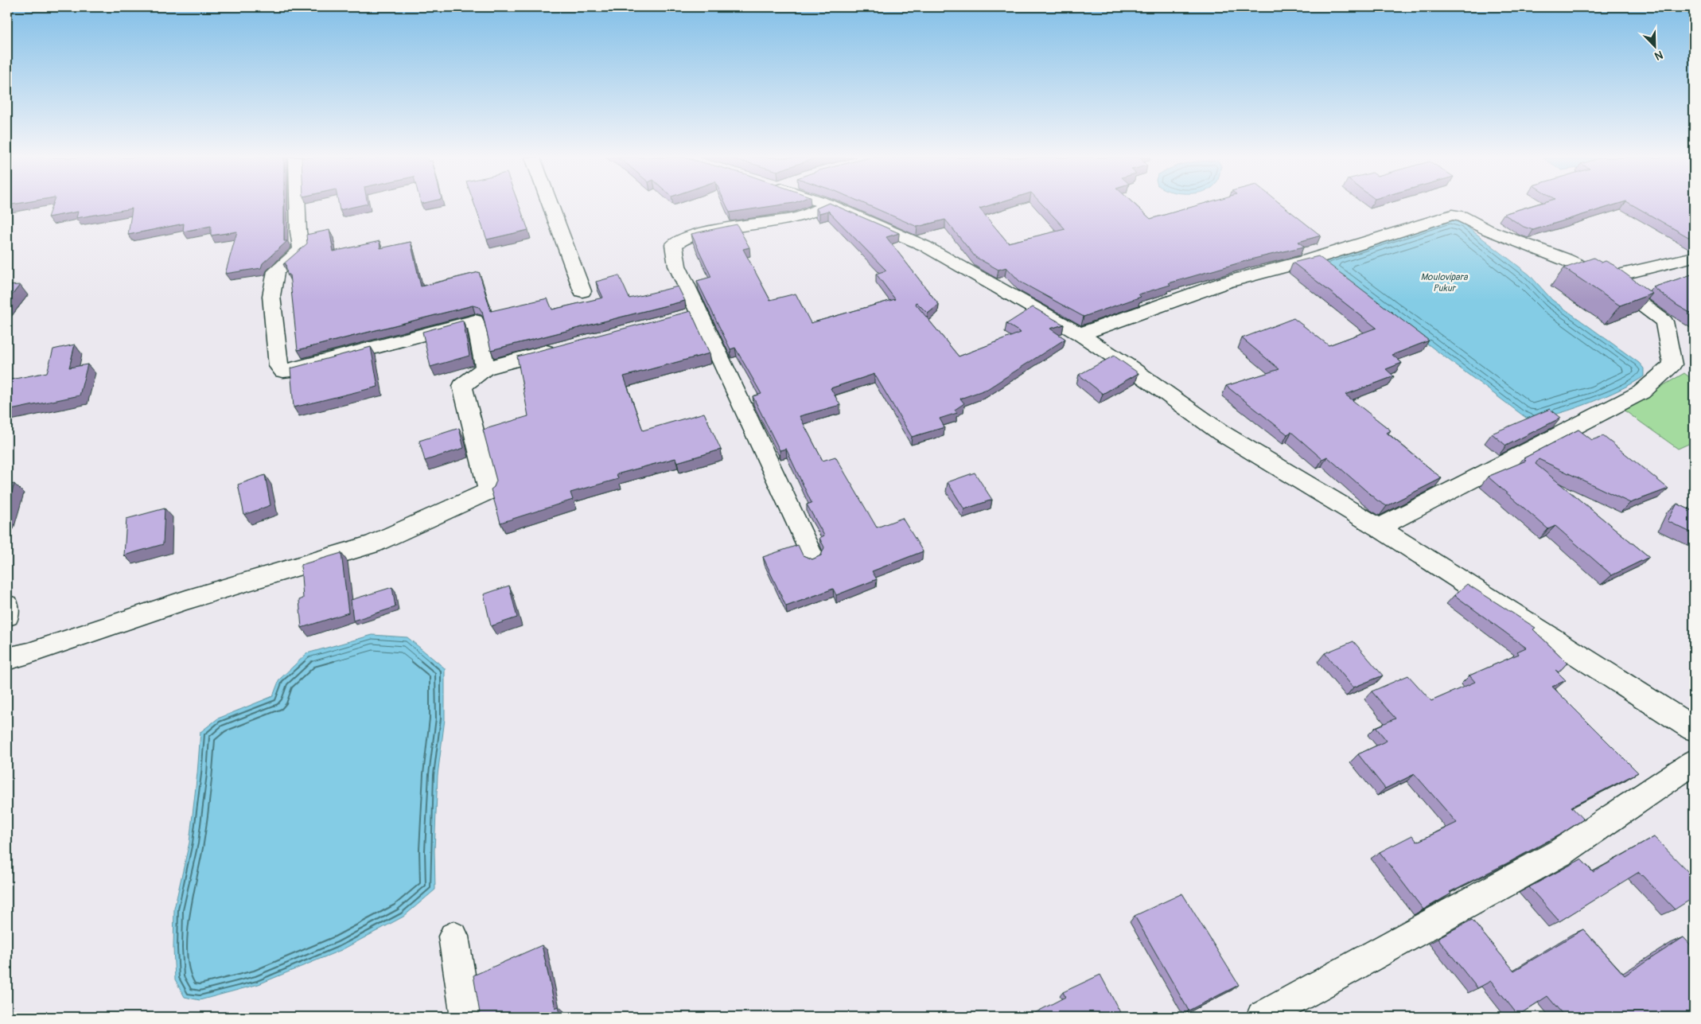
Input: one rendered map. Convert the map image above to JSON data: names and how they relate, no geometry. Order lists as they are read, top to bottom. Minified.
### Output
{"water":["Moulovipara Pukur"],"north":"bottom right"}
